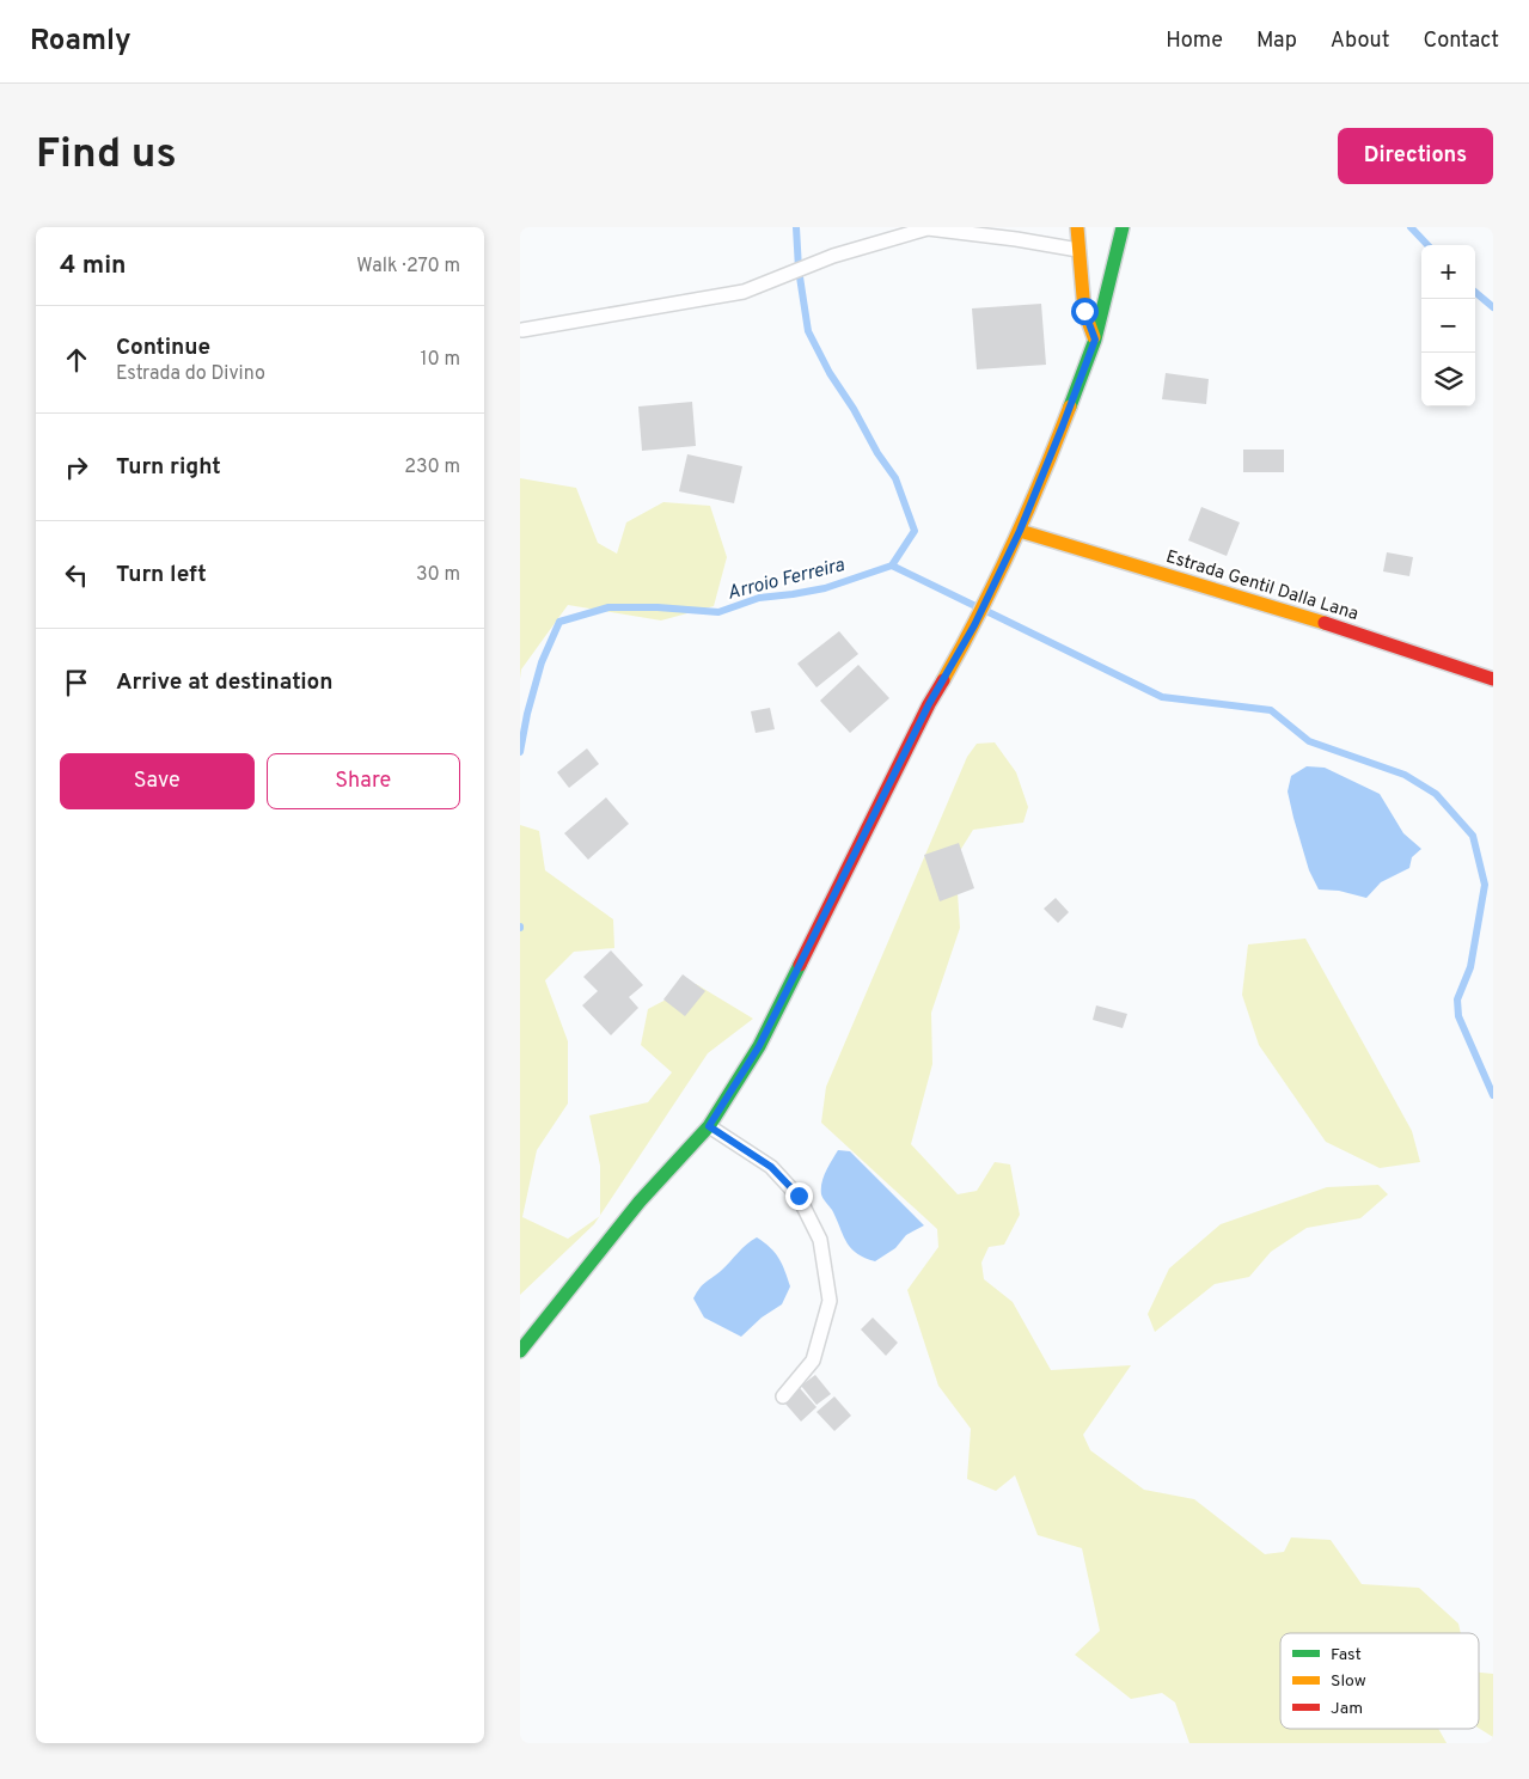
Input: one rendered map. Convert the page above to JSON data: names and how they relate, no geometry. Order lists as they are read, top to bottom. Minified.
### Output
{"streets":{"main road":["Estrada Gentil Dalla Lana"]},"water":["Arroio Ferreira"],"legend":["Fast","Slow","Jam"],"page":{"header":"Roamly","nav":["Home","Map","About","Contact"],"buttons":["Directions",["Save","Share"]],"title":"Find us","heading":["4 min","Walk · 270 m"],"map_buttons":["+","−"],"list":[["Continue","Estrada do Divino","10 m"],["Turn right","230 m"],["Turn left","30 m"],"Arrive at destination"]}}
